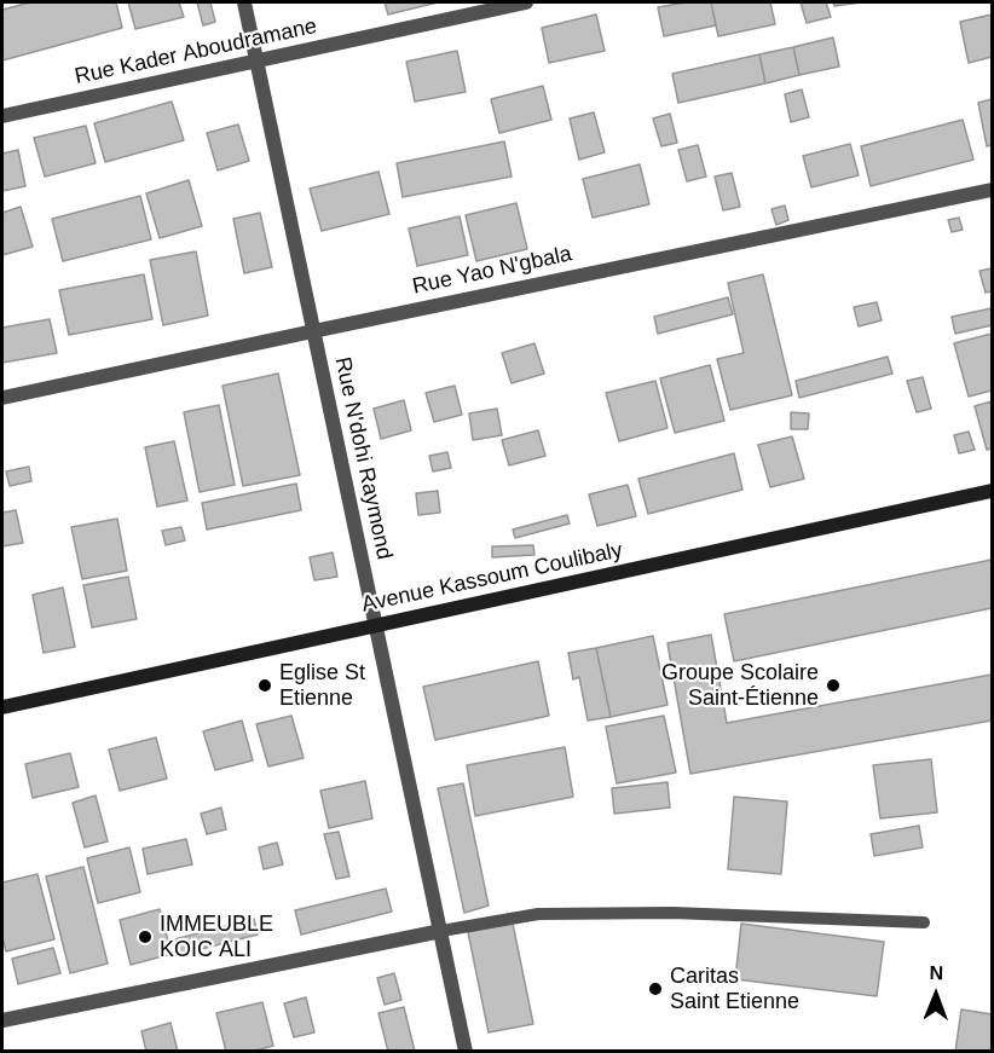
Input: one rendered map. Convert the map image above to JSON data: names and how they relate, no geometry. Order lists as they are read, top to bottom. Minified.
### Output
{"streets":{"street":["Rue Kader Aboudramane","Rue Yao N'gbala","Rue N'dohi Raymond","Avenue Kassoum Coulibaly"]},"crossings":[["Rue Kader Aboudramane","Rue N'dohi Raymond"],["Rue Yao N'gbala","Rue N'dohi Raymond"],["Rue N'dohi Raymond","Avenue Kassoum Coulibaly"]],"places":["Eglise St Etienne","Groupe Scolaire Saint-Étienne","IMMEUBLE KOIC ALI","Caritas Saint Etienne"],"north":"top"}
